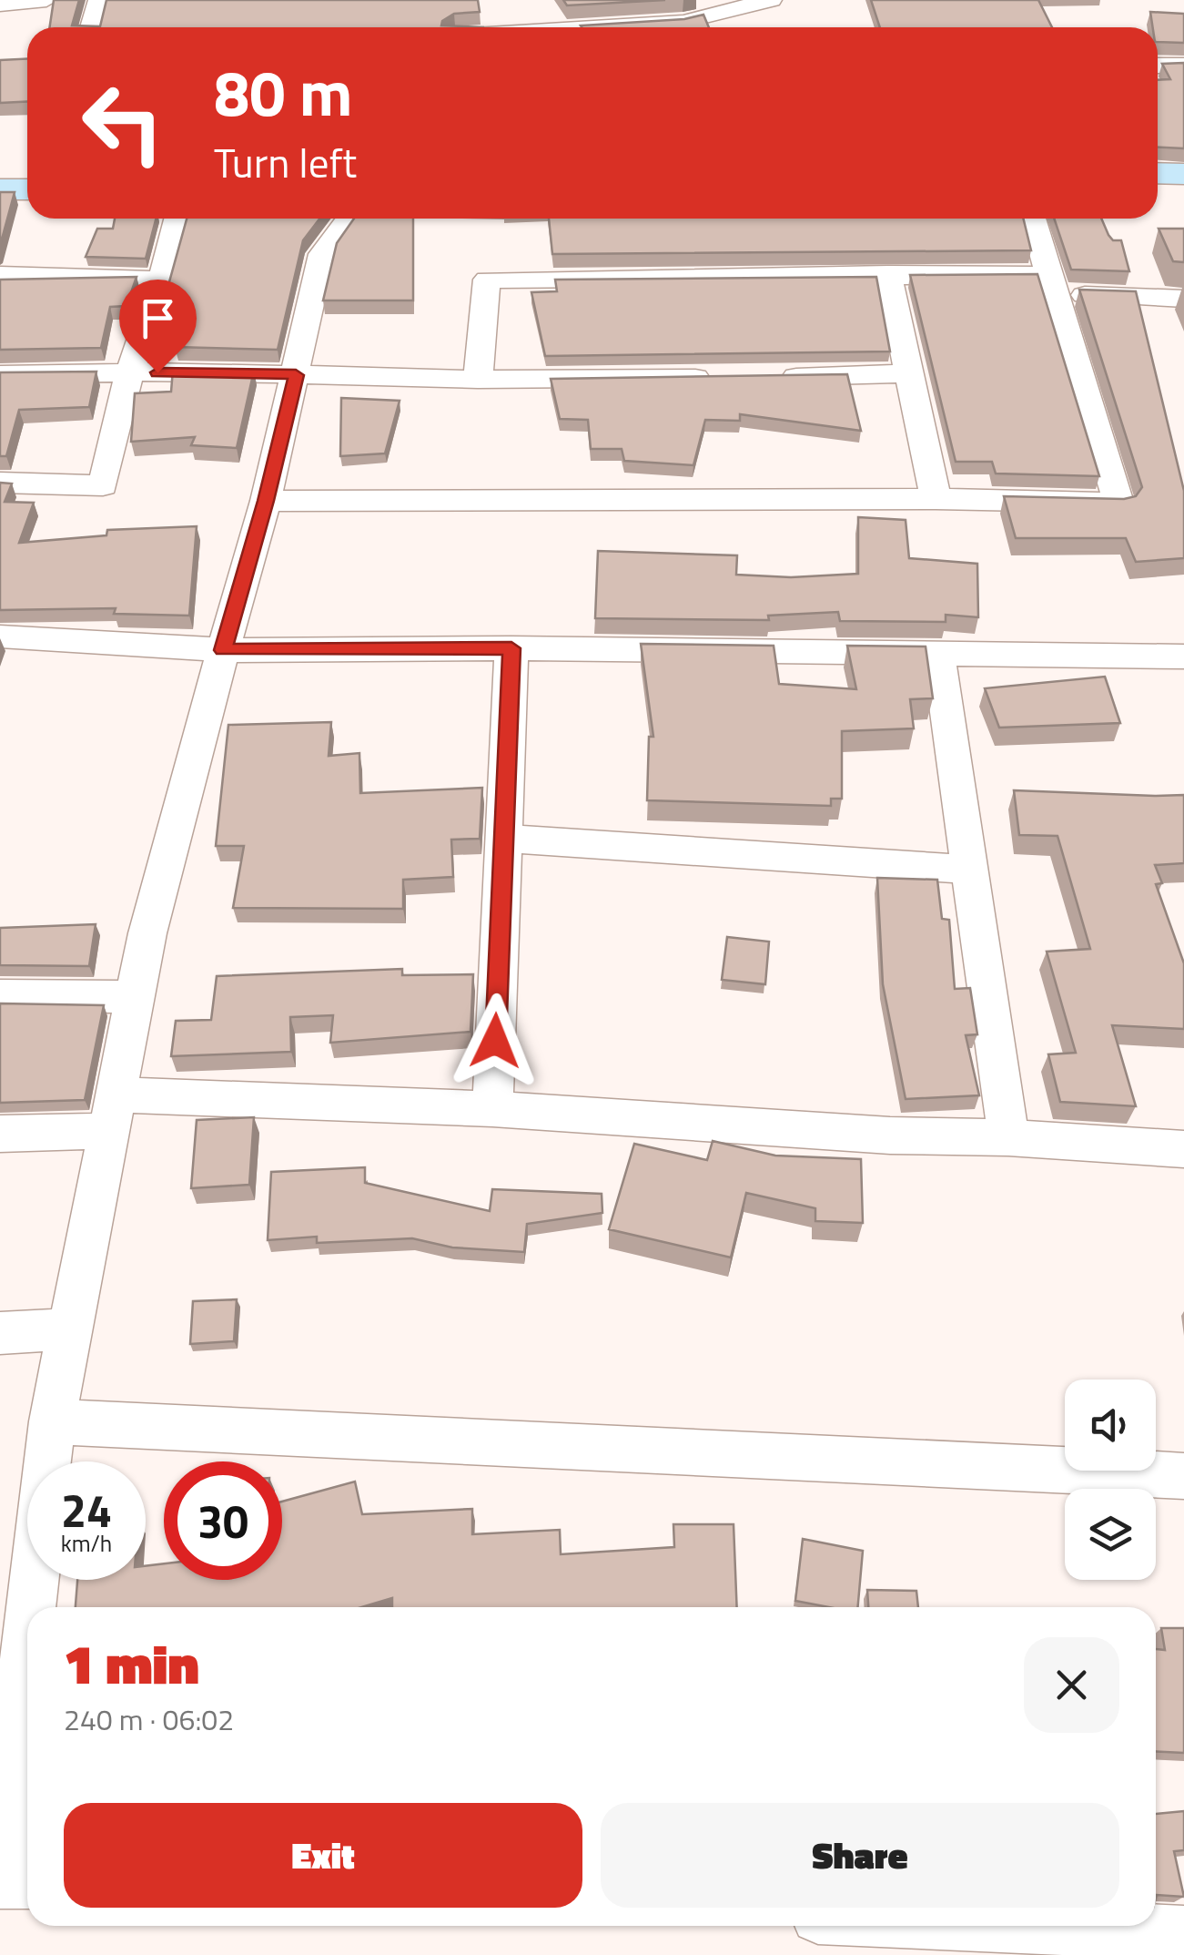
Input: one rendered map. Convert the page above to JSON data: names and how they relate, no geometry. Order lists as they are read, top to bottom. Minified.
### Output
{"page":{"turn":["80 m","Turn left"],"speed":"24 km/h","limit":"30","heading":["1 min","240 m · 06:02"],"buttons":["Exit","Share"]}}
